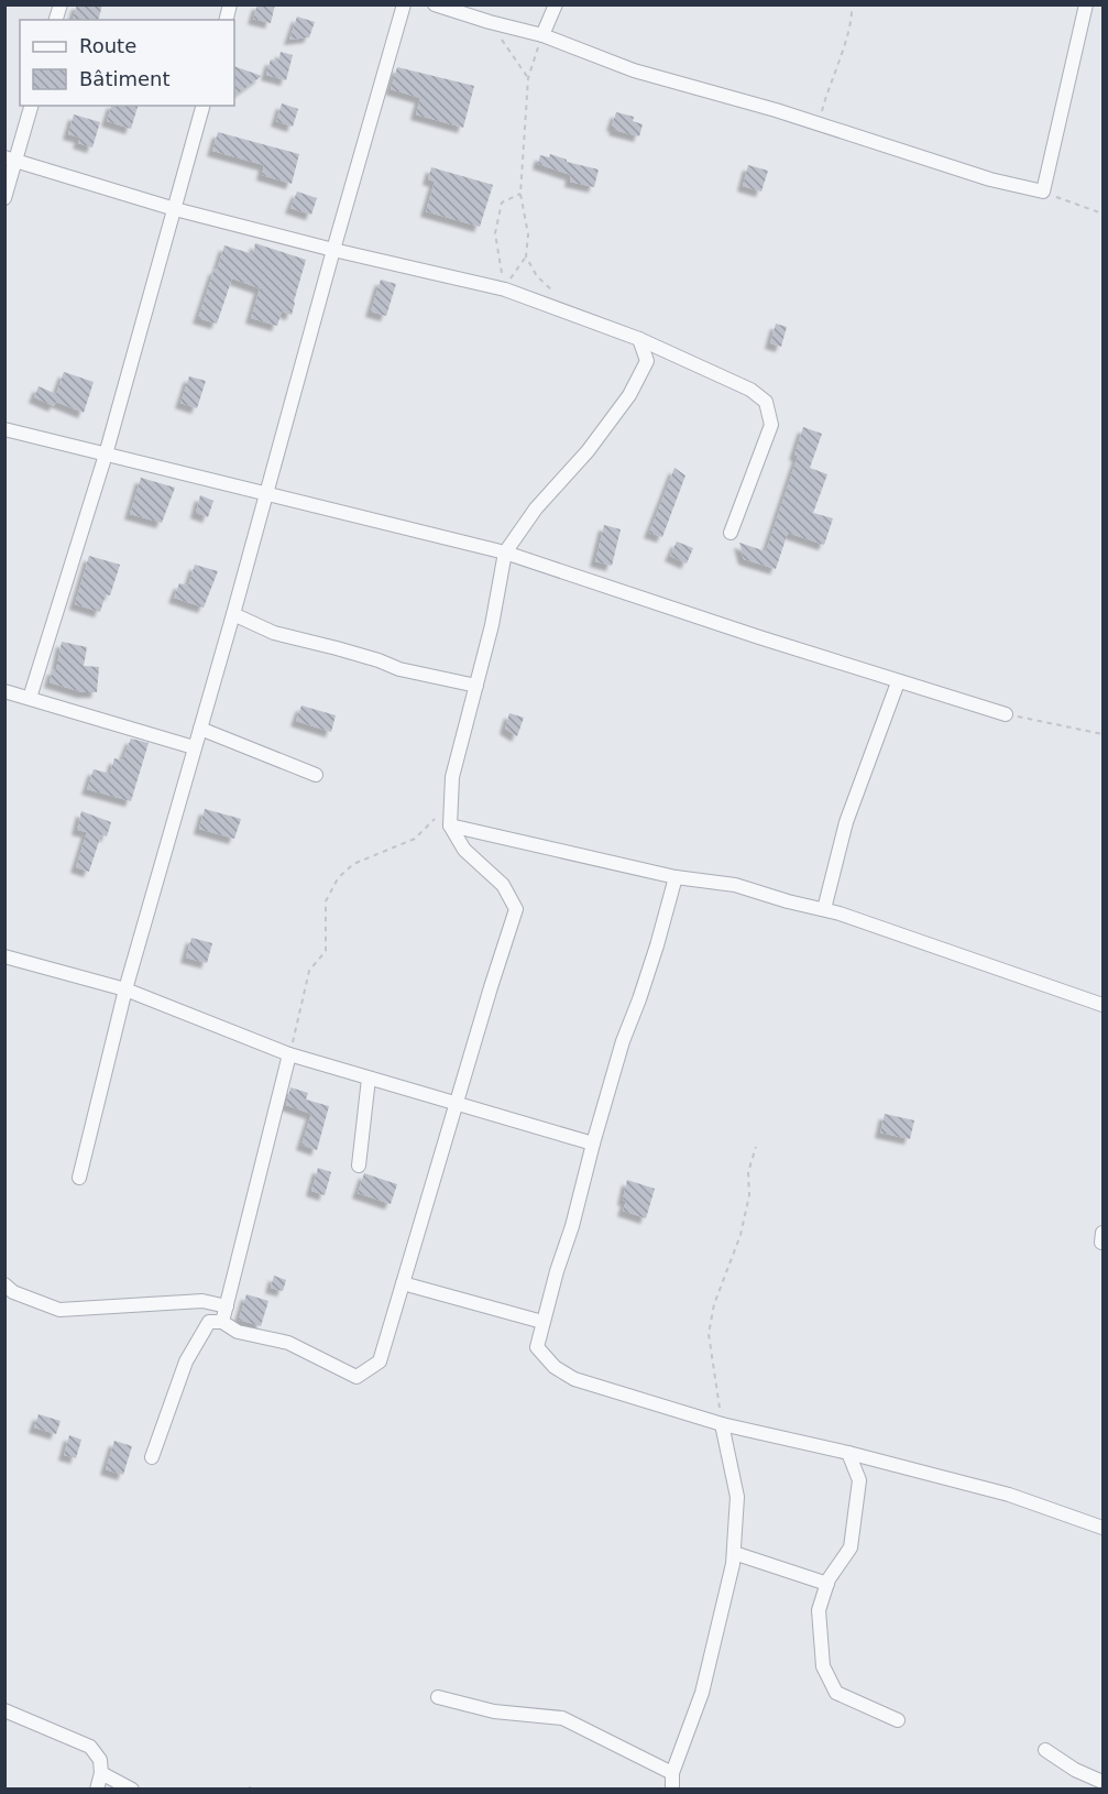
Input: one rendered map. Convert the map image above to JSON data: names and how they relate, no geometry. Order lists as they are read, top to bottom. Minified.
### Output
{"legend":["Route","Bâtiment"]}
